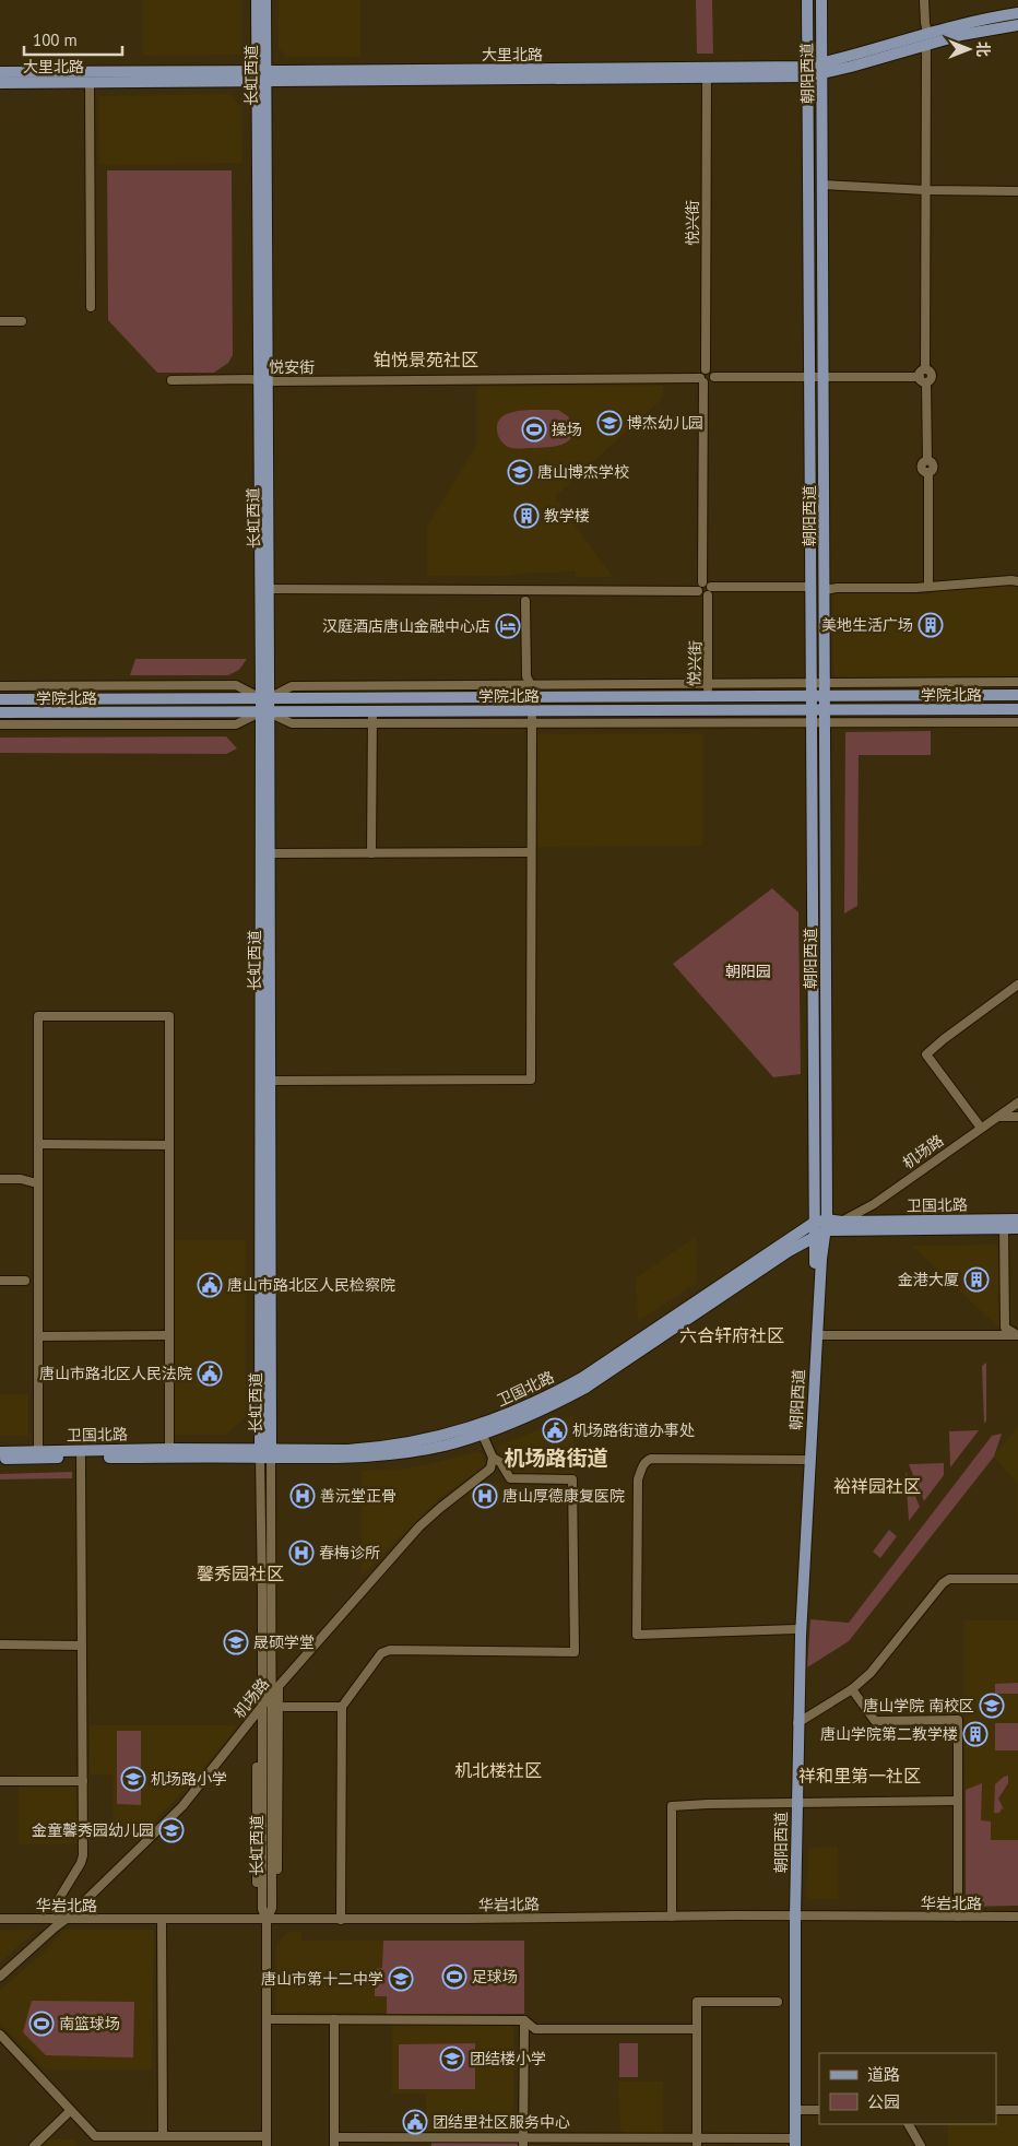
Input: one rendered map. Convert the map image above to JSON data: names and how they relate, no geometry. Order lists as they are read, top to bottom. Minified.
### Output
{"streets":{"main road":["大里北路","朝阳西道","长虹西道","学院北路","卫国北路"],"street":["悦兴街","悦安街","机场路","华岩北路"]},"crossings":[["大里北路","朝阳西道"],["大里北路","长虹西道"],["大里北路","悦兴街"],["朝阳西道","学院北路"],["朝阳西道","卫国北路"],["朝阳西道","华岩北路"],["长虹西道","悦安街"],["长虹西道","学院北路"],["长虹西道","机场路"],["长虹西道","卫国北路"],["长虹西道","华岩北路"],["悦兴街","悦安街"],["悦兴街","学院北路"],["机场路","卫国北路"],["机场路","华岩北路"]],"districts":["铂悦景苑社区","六合轩府社区","机场路街道","裕祥园社区","馨秀园社区","机北楼社区","祥和里第一社区"],"parks":["朝阳园"],"places":{"school or university":["博杰幼儿园","唐山博杰学校","晟硕学堂","唐山学院 南校区","机场路小学","金童馨秀园幼儿园","唐山市第十二中学","团结楼小学"],"sports":["操场","足球场","南篮球场"],"building":["教学楼","美地生活广场","金港大厦","唐山学院第二教学楼"],"hotel":["汉庭酒店唐山金融中心店"],"public building":["唐山市路北区人民检察院","唐山市路北区人民法院","机场路街道办事处","团结里社区服务中心"],"hospital":["善沅堂正骨","唐山厚德康复医院","春梅诊所"]},"legend":["道路","公园"],"scale_bar":"100 m","north":"right"}
